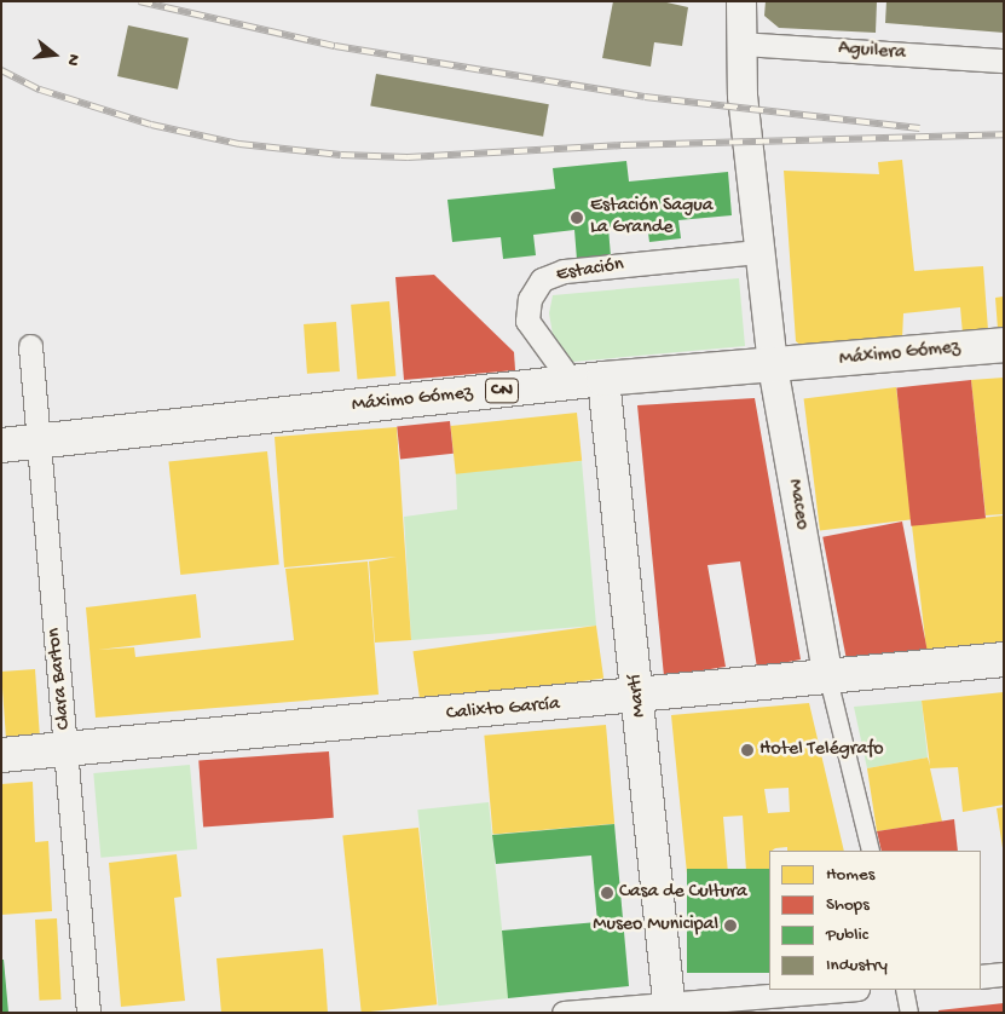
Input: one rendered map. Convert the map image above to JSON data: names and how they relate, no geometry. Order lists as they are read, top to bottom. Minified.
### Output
{"streets":{"main road":["Máximo Gómez","CN","Martí","Calixto García"],"street":["Aguilera","Estación","Maceo","Clara Barton"]},"crossings":[["Aguilera","Maceo"],["Estación","Máximo Gómez"],["Estación","Maceo"],["Máximo Gómez","Maceo"],["Máximo Gómez","Clara Barton"],["Máximo Gómez","Martí"],["Maceo","Calixto García"],["Clara Barton","Calixto García"],["Martí","Calixto García"]],"places":["Estación Sagua La Grande","Hotel Telégrafo","Casa de Cultura","Museo Municipal"],"legend":["Homes","Shops","Public","Industry"],"north":"right"}
